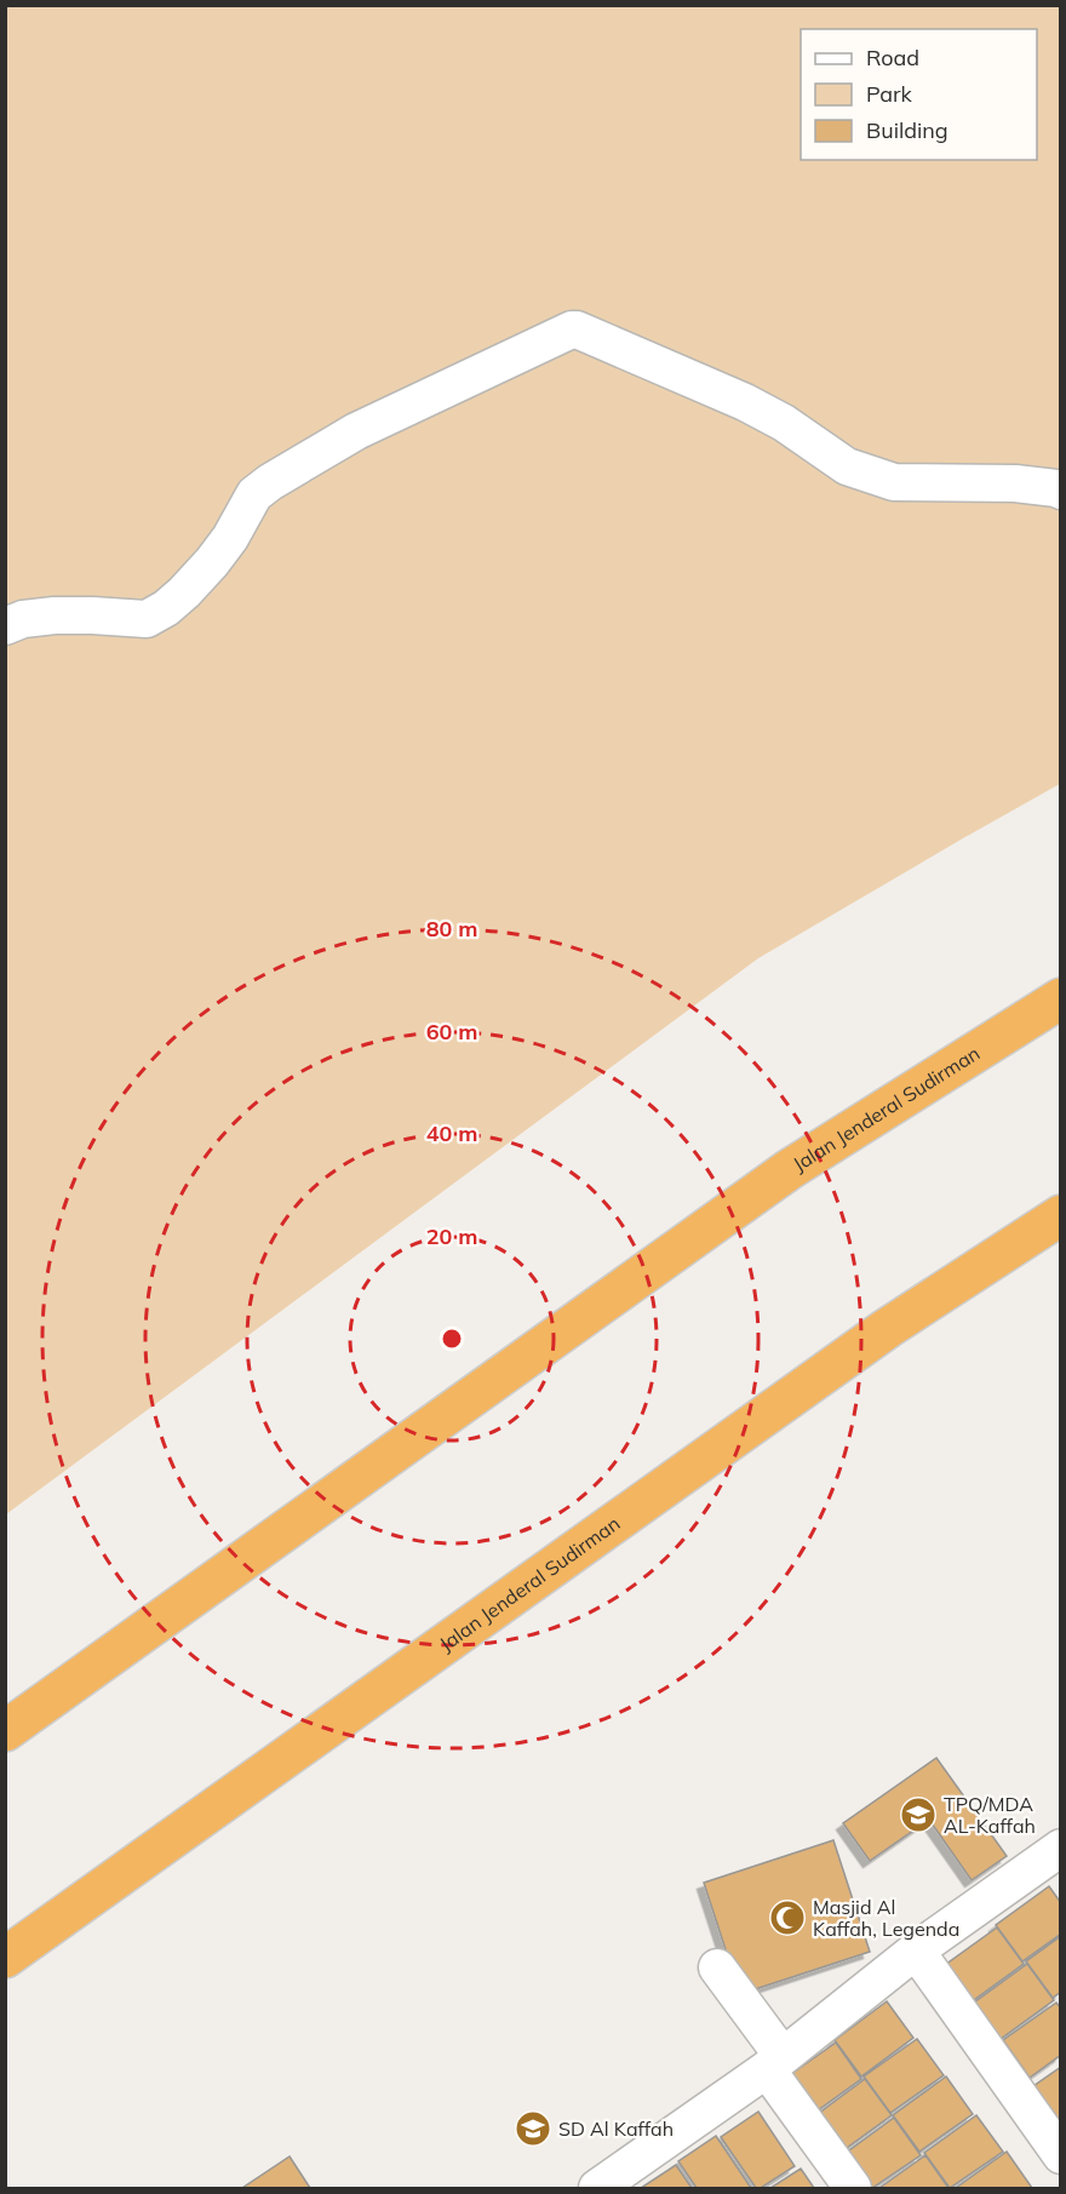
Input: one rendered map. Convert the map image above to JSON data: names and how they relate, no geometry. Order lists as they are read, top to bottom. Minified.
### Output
{"streets":{"highway":["Jalan Jenderal Sudirman"]},"places":{"school or university":["TPQ/MDA AL-Kaffah","SD Al Kaffah"],"mosque":["Masjid Al Kaffah, Legenda"]},"legend":["Road","Park","Building"],"rings":["80 m","60 m","40 m","20 m"]}
